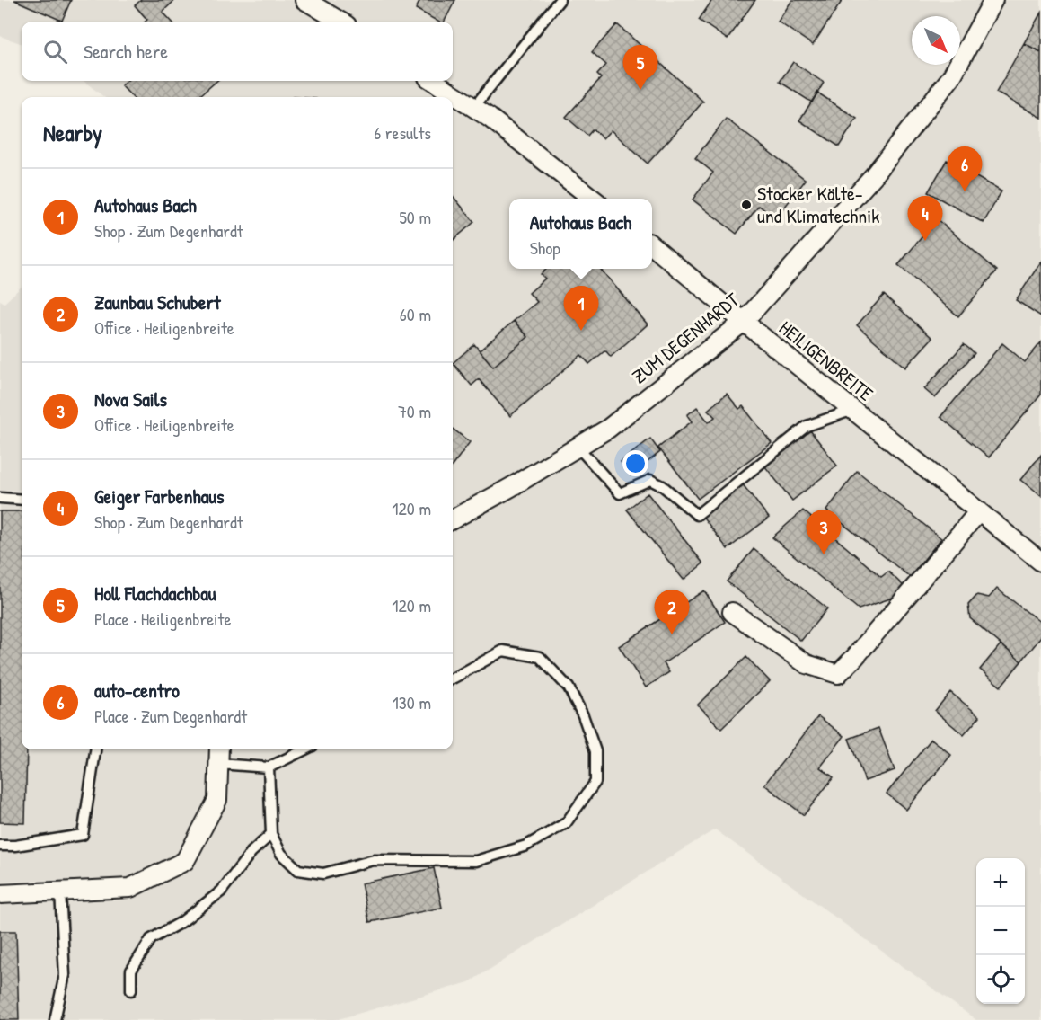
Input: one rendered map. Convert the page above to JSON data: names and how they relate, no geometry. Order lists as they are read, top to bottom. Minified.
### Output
{"streets":{"street":["ZUM DEGENHARDT","HEILIGENBREITE"]},"crossings":[["ZUM DEGENHARDT","HEILIGENBREITE"]],"places":["Stocker Kälte- und Klimatechnik"],"north":"bottom right","page":{"search":"Search here","pins":["5","6","4","1","3","2"],"heading":["Nearby","6 results"],"list":[{"mark":"1","name":"Autohaus Bach","note":"Shop · Zum Degenhardt","value":"50 m"},{"mark":"2","name":"Zaunbau Schubert","note":"Office · Heiligenbreite","value":"60 m"},{"mark":"3","name":"Nova Sails","note":"Office · Heiligenbreite","value":"70 m"},{"mark":"4","name":"Geiger Farbenhaus","note":"Shop · Zum Degenhardt","value":"120 m"},{"mark":"5","name":"Holl Flachdachbau","note":"Place · Heiligenbreite","value":"120 m"},{"mark":"6","name":"auto-centro","note":"Place · Zum Degenhardt","value":"130 m"}],"popup":["Autohaus Bach","Shop"],"map_buttons":["+","−"]}}
